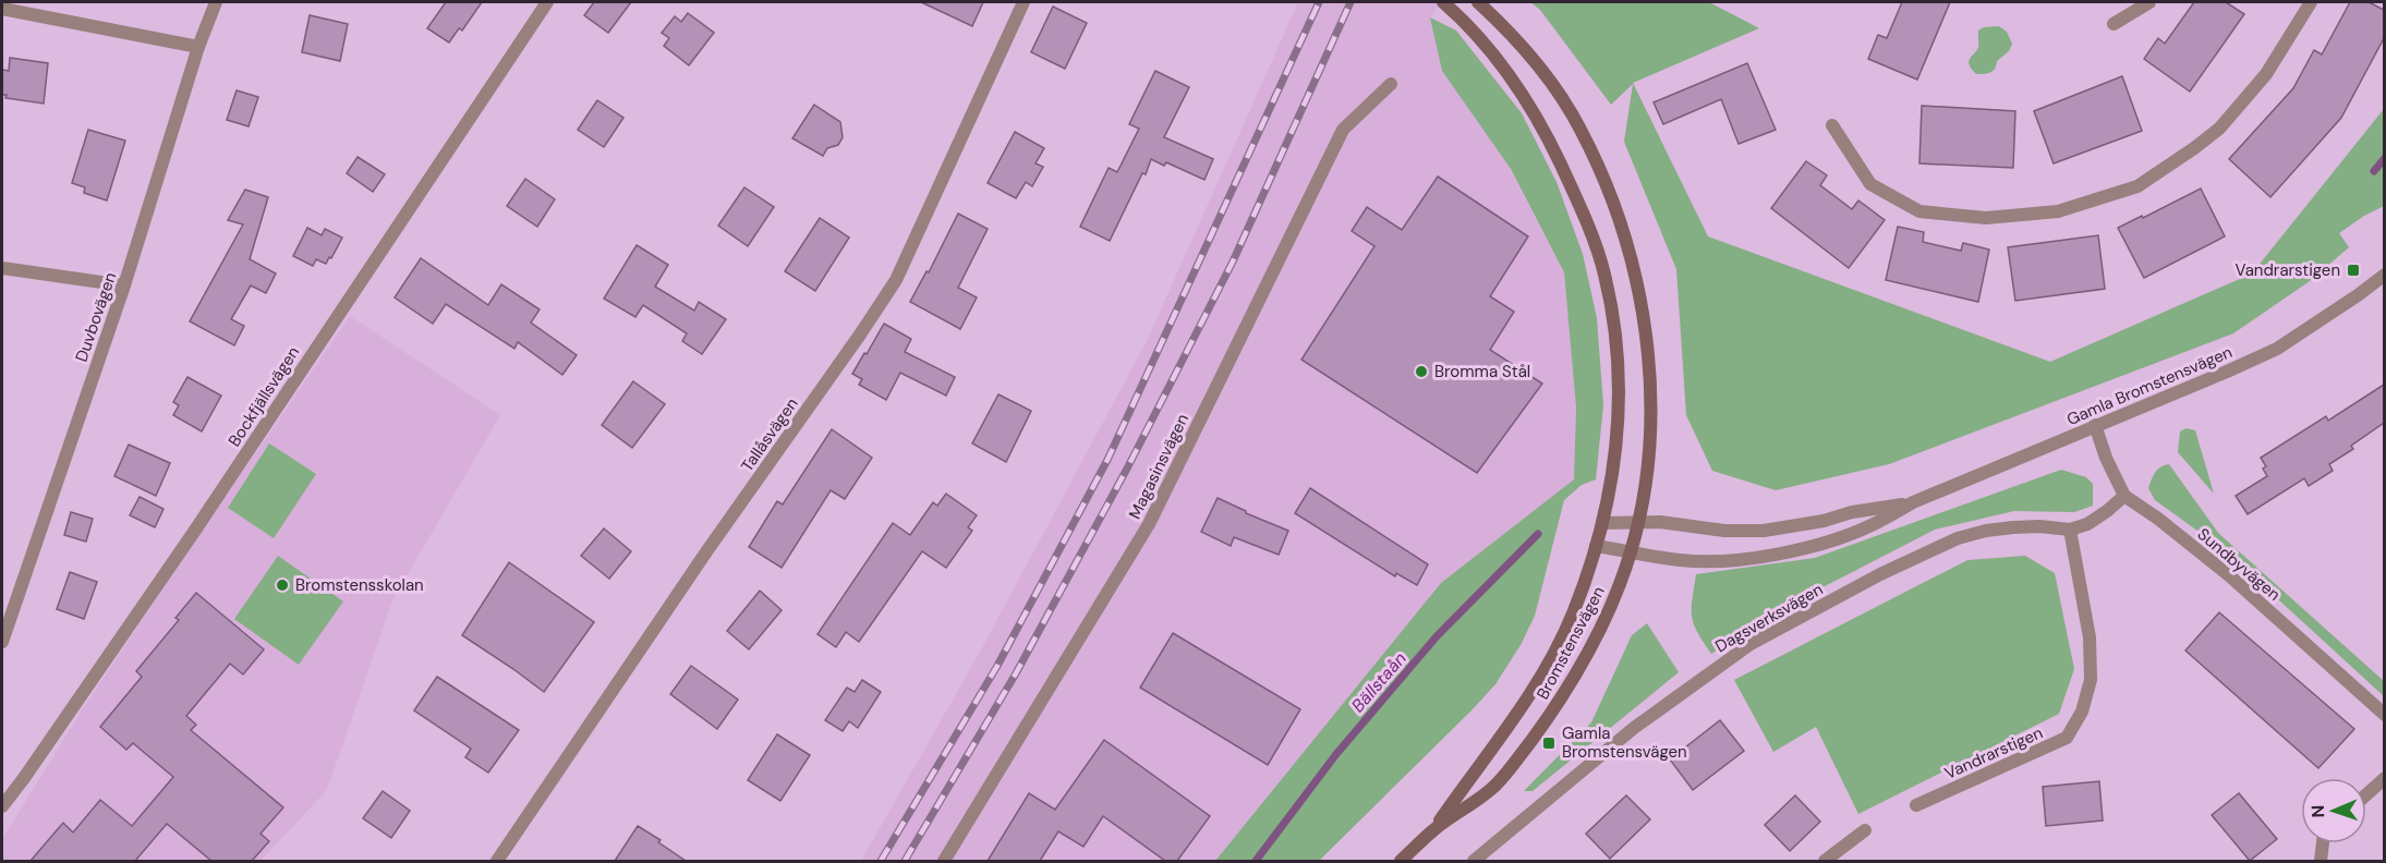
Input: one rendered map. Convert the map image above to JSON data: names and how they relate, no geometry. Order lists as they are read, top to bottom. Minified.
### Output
{"streets":{"street":["Duvbovägen","Gamla Bromstensvägen","Bockfjällsvägen","Tallåsvägen","Magasinsvägen","Sundbyvägen","Dagsverksvägen","Bromstensvägen","Vandrarstigen"]},"crossings":[["Gamla Bromstensvägen","Sundbyvägen"],["Gamla Bromstensvägen","Bromstensvägen"],["Sundbyvägen","Dagsverksvägen"],["Dagsverksvägen","Vandrarstigen"]],"water":["Bällstaån"],"places":{"transit":["Vandrarstigen","Gamla Bromstensvägen"],"other":["Bromma Stål","Bromstensskolan"]},"north":"left"}
